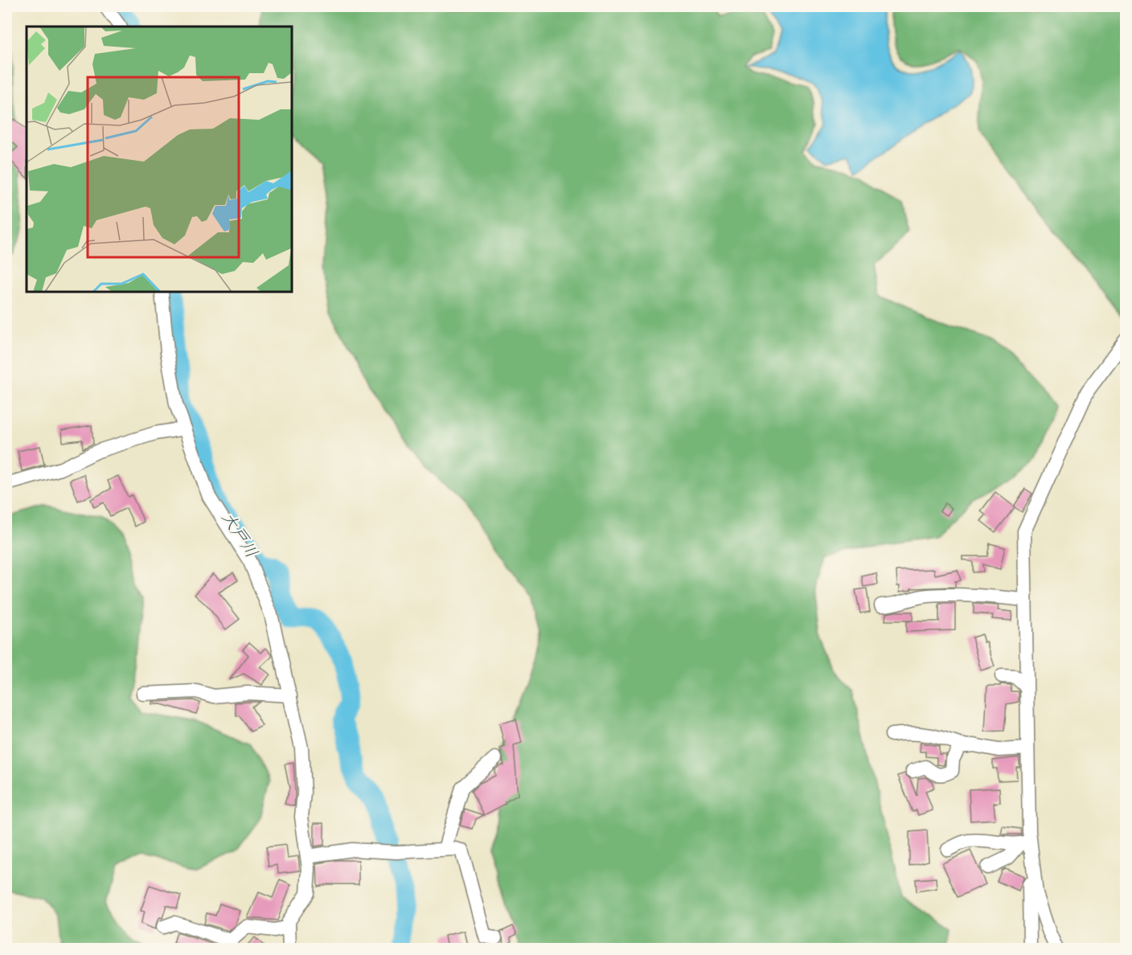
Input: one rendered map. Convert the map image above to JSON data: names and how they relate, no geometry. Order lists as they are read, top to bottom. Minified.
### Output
{"water":["大戸川"]}
